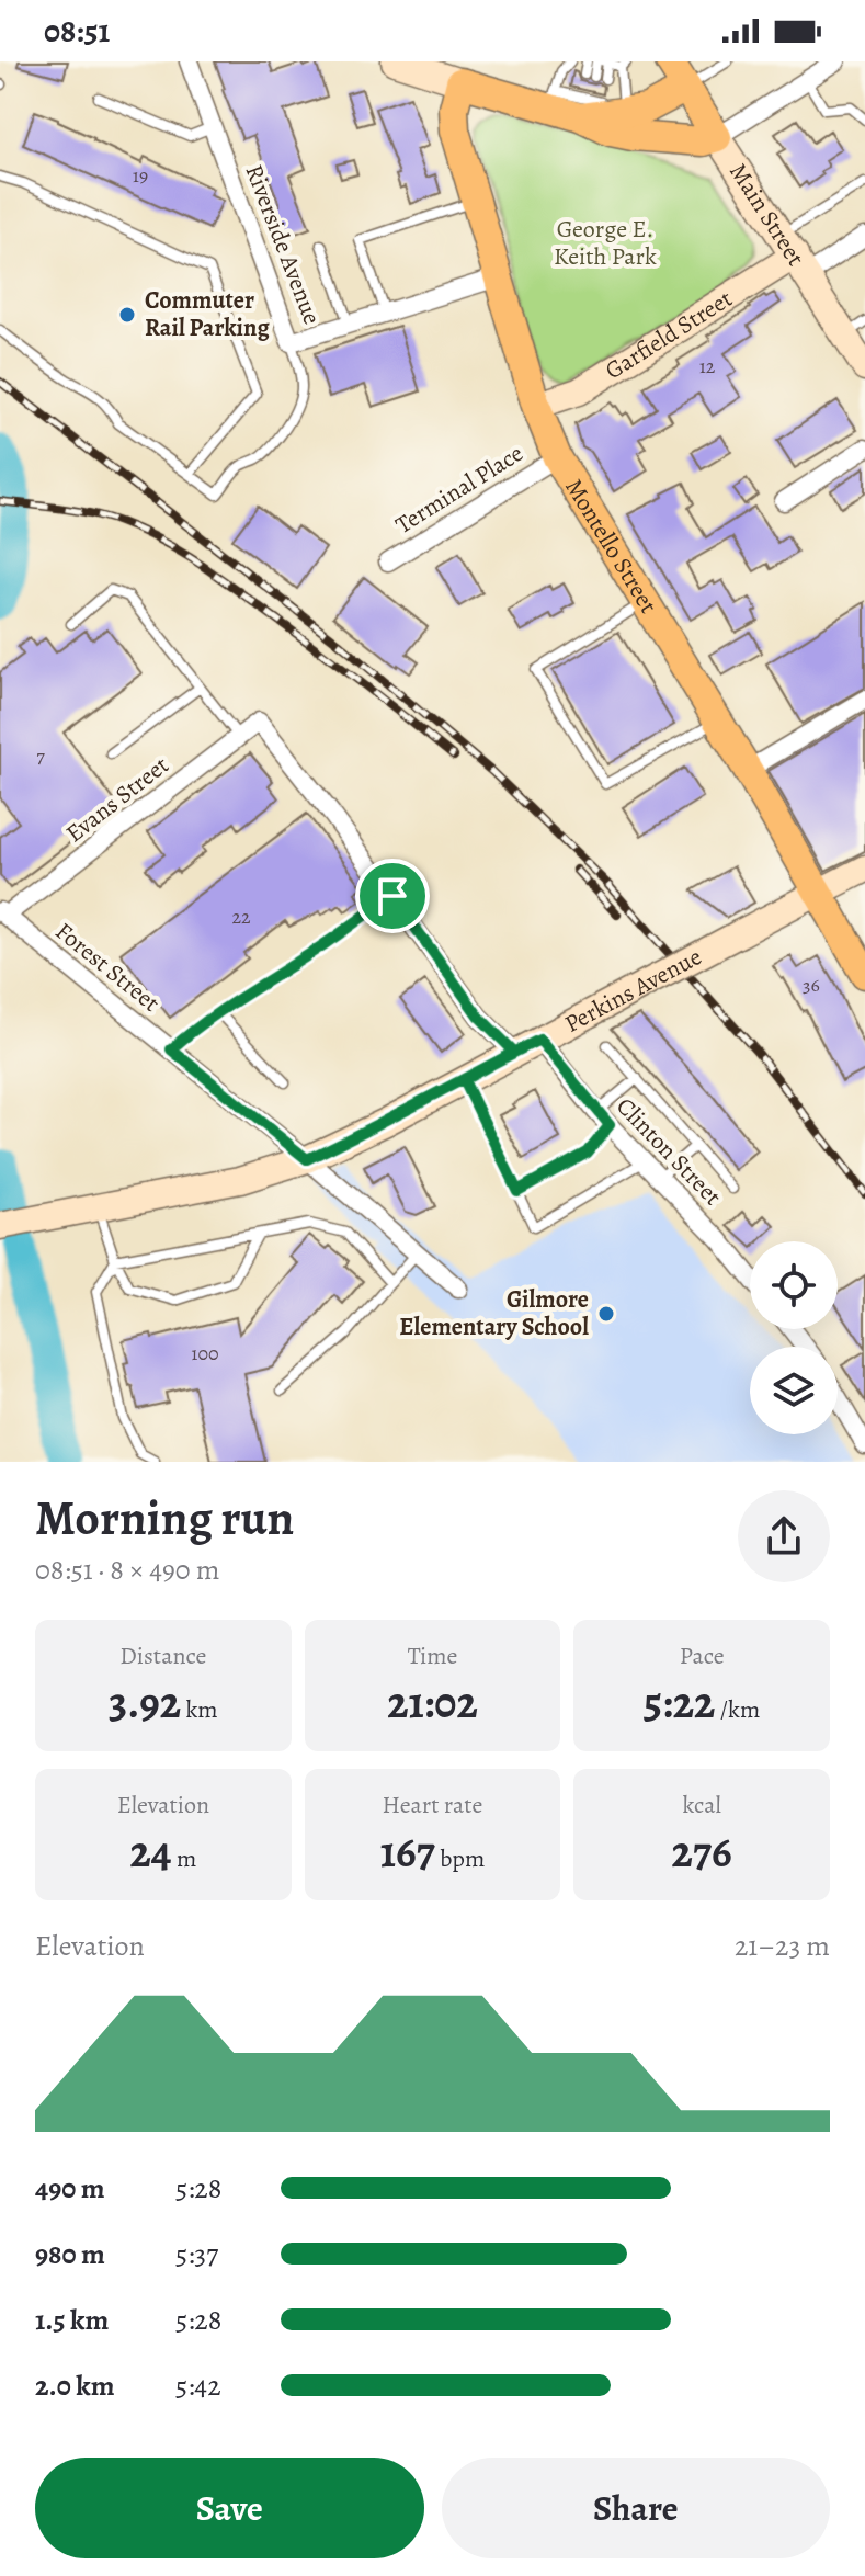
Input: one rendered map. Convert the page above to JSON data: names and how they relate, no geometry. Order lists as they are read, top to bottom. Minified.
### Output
{"streets":{"main road":["Main Street","Montello Street"],"street":["Riverside Avenue","Garfield Street","Terminal Place","Evans Street","Forest Street","Perkins Avenue","Clinton Street"]},"crossings":[["Main Street","Garfield Street"],["Riverside Avenue","Montello Street"],["Garfield Street","Montello Street"],["Terminal Place","Montello Street"],["Montello Street","Perkins Avenue"],["Evans Street","Forest Street"],["Forest Street","Perkins Avenue"],["Perkins Avenue","Clinton Street"]],"parks":["George E. Keith Park"],"places":["Commuter Rail Parking","Gilmore Elementary School"],"house_numbers":["19","12","7","22","36","100"],"page":{"status":"08:51","heading":["Morning run","08:51 · 8 × 490 m"],"stats":[["Distance","3.92 km"],["Time","21:02"],["Pace","5:22 /km"],["Elevation","24 m"],["Heart rate","167 bpm"],["kcal","276"]],"chart":["Elevation","21–23 m"],"list":[{"name":"490 m","note":"5:28"},{"name":"980 m","note":"5:37"},{"name":"1.5 km","note":"5:28"},{"name":"2.0 km","note":"5:42"}],"buttons":["Save","Share"]}}
